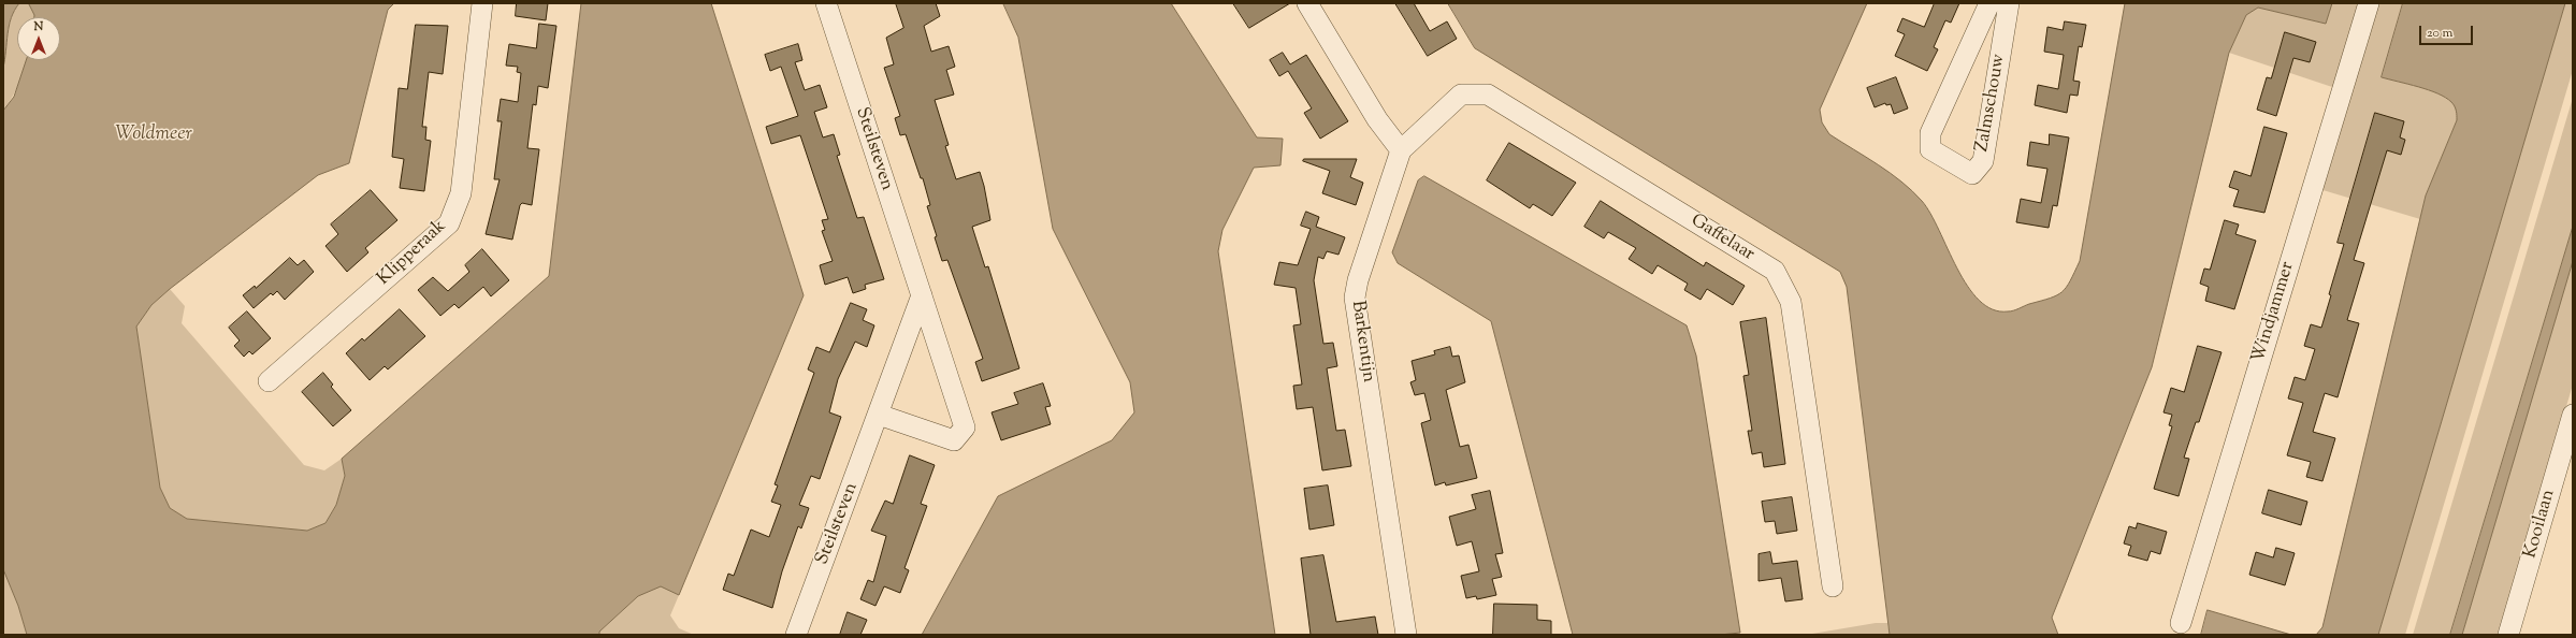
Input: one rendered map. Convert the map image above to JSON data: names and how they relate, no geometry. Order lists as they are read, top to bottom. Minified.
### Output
{"streets":{"street":["Zalmschouw","Steilsteven","Gaffelaar","Klipperaak","Windjammer","Barkentijn","Kooilaan"]},"crossings":[["Gaffelaar","Barkentijn"]],"water":["Woldmeer"],"scale_bar":"20 m","north":"top"}
